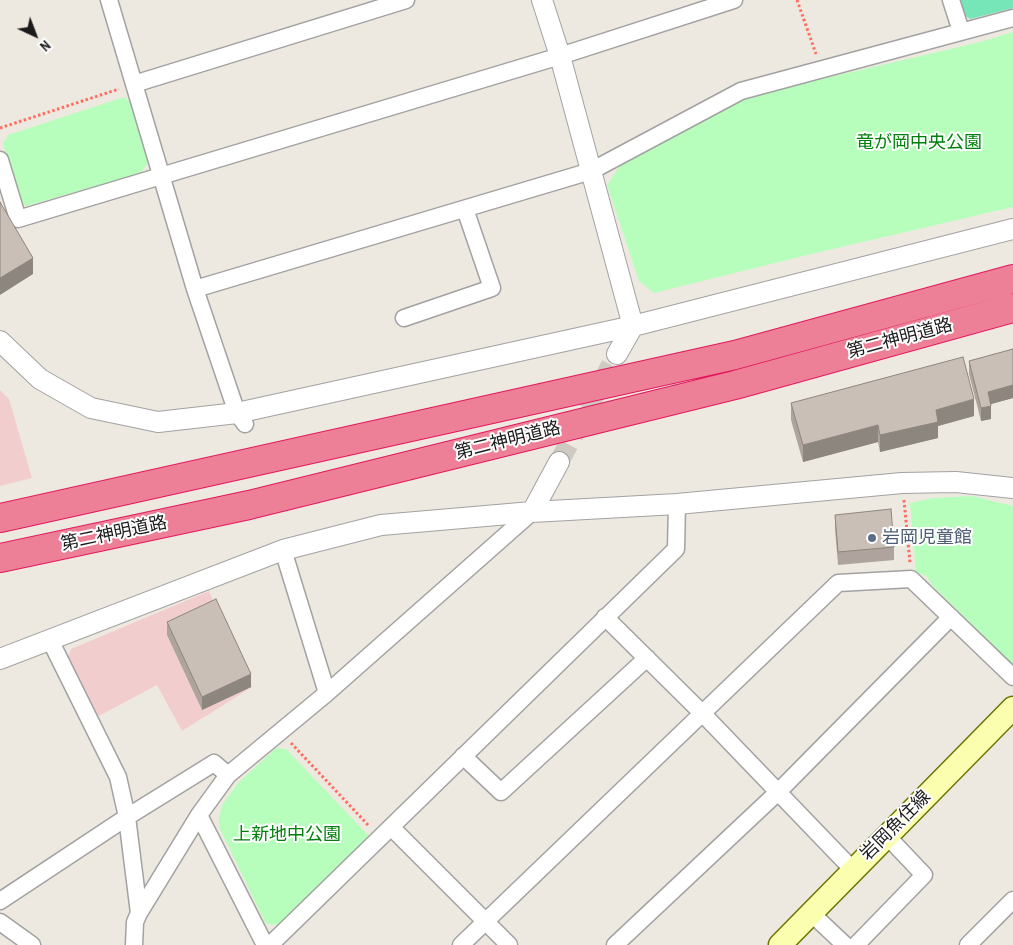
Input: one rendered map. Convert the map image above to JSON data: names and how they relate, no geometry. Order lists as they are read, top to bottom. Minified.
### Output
{"streets":{"highway":["第二神明道路"],"main road":["岩岡魚住線"]},"parks":["竜が岡中央公園","上新地中公園"],"places":["岩岡児童館"],"north":"bottom right"}
